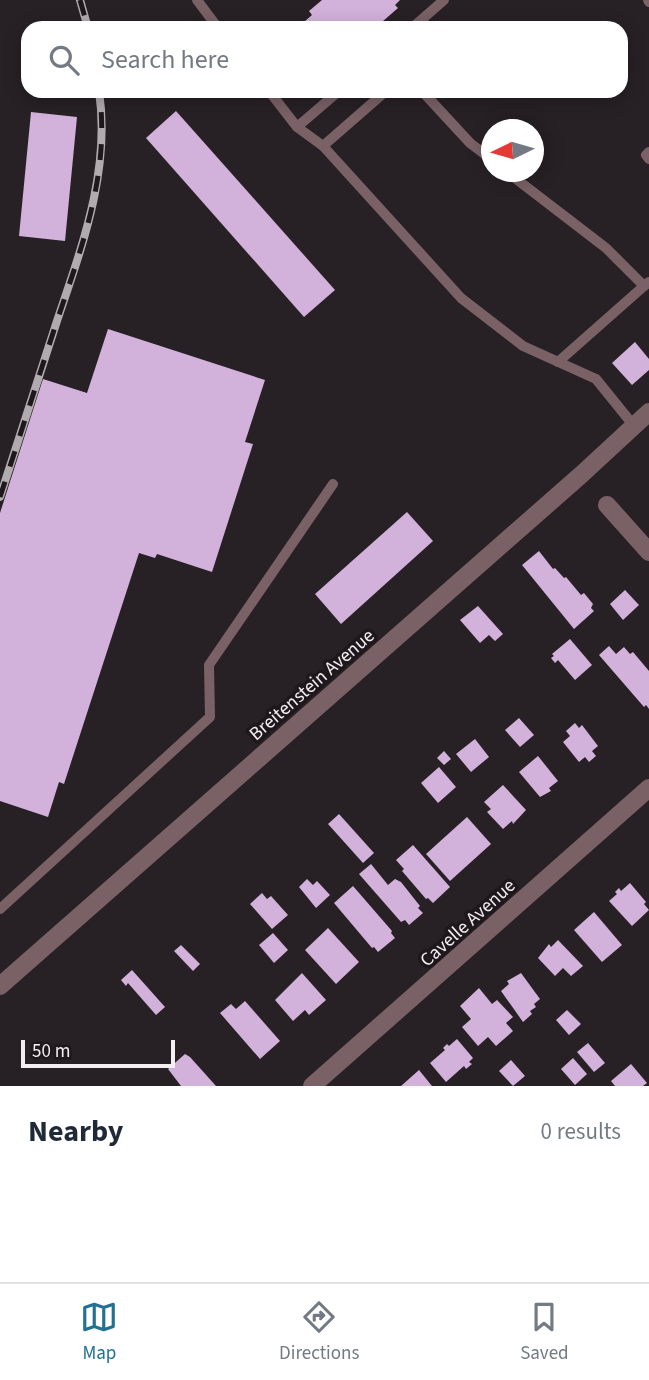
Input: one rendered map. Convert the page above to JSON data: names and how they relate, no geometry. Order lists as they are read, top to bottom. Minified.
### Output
{"streets":{"street":["Breitenstein Avenue","Cavelle Avenue"]},"scale_bar":"50 m","north":"left","page":{"search":"Search here","scale":"50 m","heading":["Nearby","0 results"],"nav":["Map","Directions","Saved"]}}
